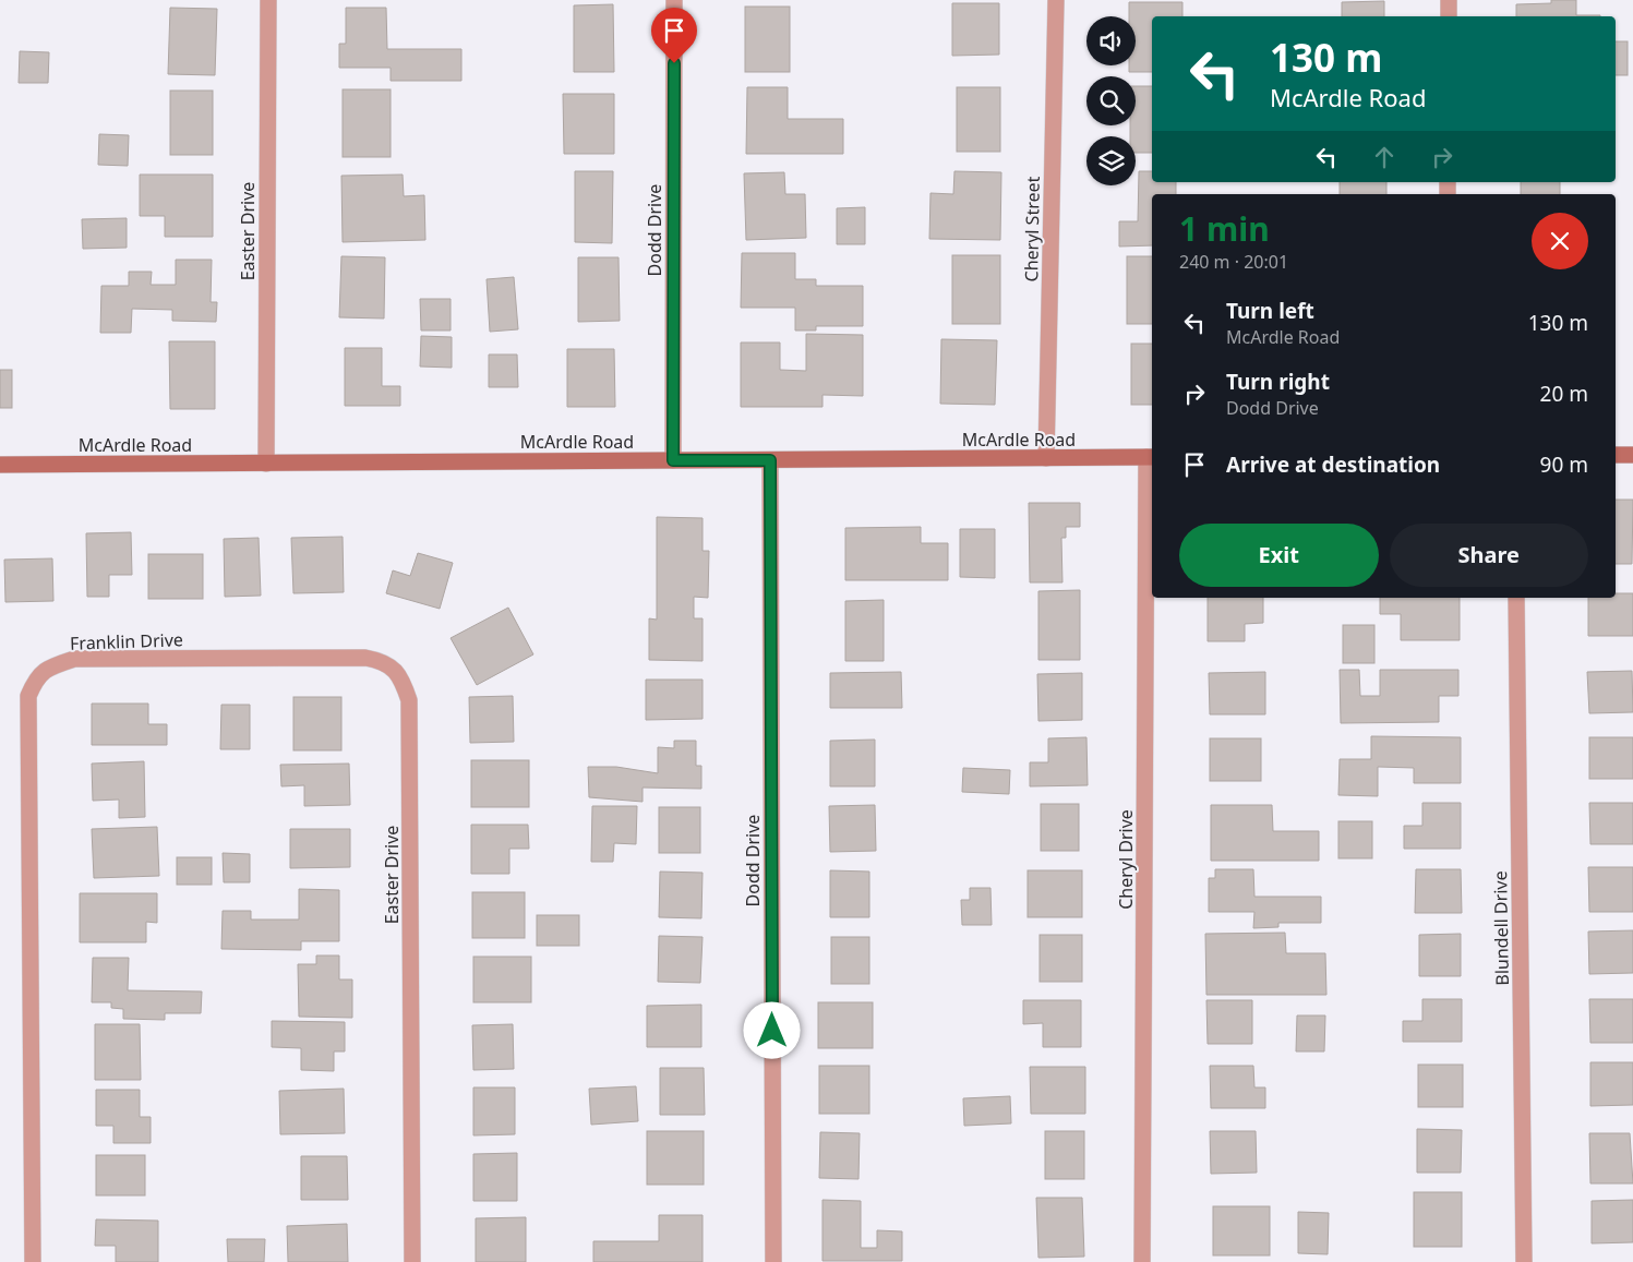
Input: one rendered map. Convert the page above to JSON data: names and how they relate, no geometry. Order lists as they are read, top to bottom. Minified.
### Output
{"streets":{"main road":["McArdle Road"],"street":["Cheryl Street","Dodd Drive","Easter Drive","Franklin Drive","Cheryl Drive","Blundell Drive"]},"crossings":[["Cheryl Street","McArdle Road"],["Dodd Drive","McArdle Road"],["Easter Drive","McArdle Road"],["Easter Drive","Franklin Drive"],["McArdle Road","Cheryl Drive"]],"page":{"turn":["130 m","McArdle Road"],"heading":["1 min","240 m · 20:01"],"list":[{"name":"Turn left","note":"McArdle Road","value":"130 m"},{"name":"Turn right","note":"Dodd Drive","value":"20 m"},{"name":"Arrive at destination","value":"90 m"}],"buttons":["Exit","Share"]}}
